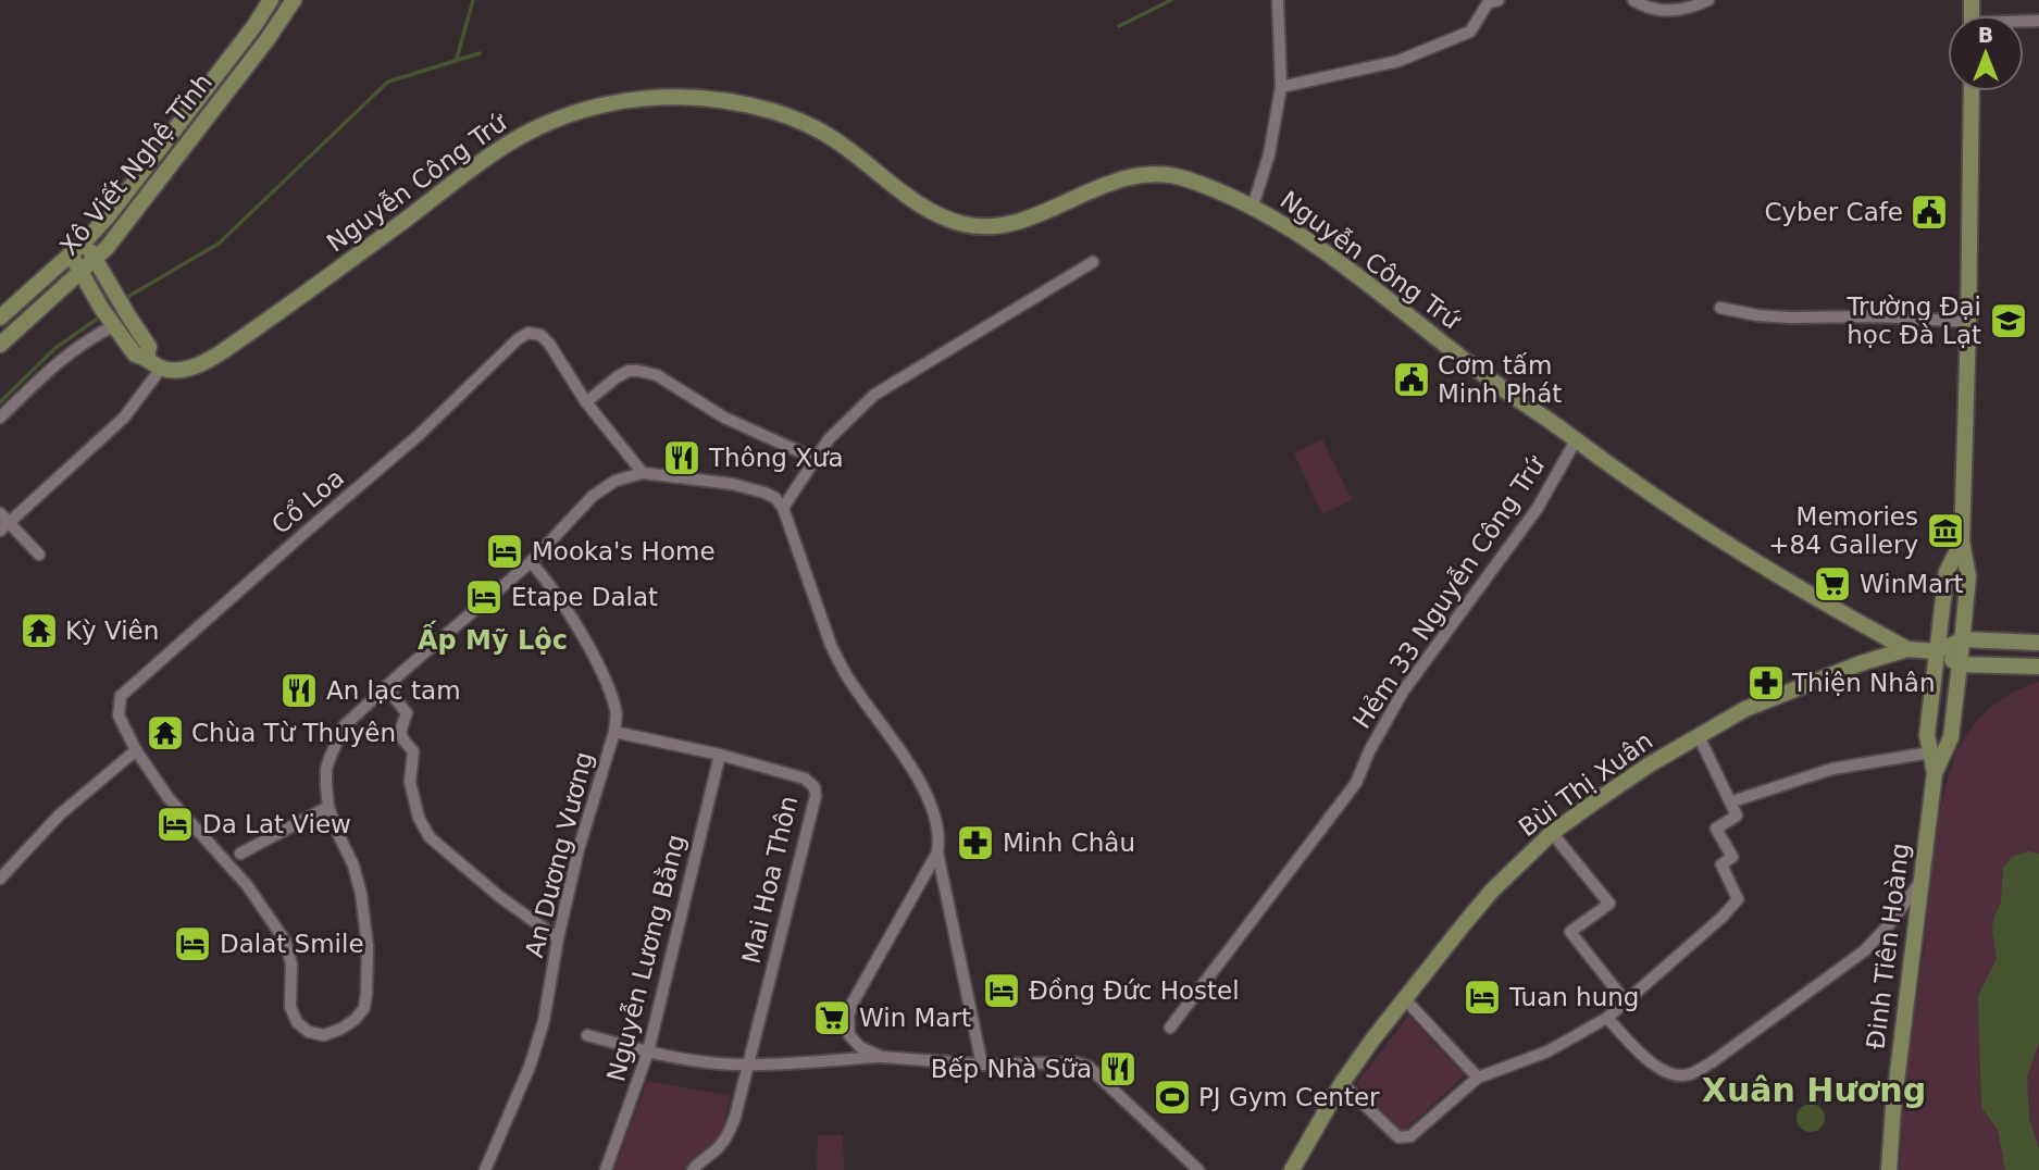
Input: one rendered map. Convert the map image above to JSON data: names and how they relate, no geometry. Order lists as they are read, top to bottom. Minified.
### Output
{"streets":{"main road":["Xô Viết Nghệ Tĩnh","Nguyễn Công Trứ","Bùi Thị Xuân","Đinh Tiên Hoàng"],"street":["Cổ Loa","Hẻm 33 Nguyễn Công Trứ","An Dương Vương","Mai Hoa Thôn","Nguyễn Lương Bằng"]},"crossings":[["Nguyễn Công Trứ","Hẻm 33 Nguyễn Công Trứ"],["Nguyễn Công Trứ","Bùi Thị Xuân"],["Cổ Loa","An Dương Vương"],["An Dương Vương","Mai Hoa Thôn"],["Mai Hoa Thôn","Nguyễn Lương Bằng"]],"districts":["Ấp Mỹ Lộc","Xuân Hương"],"places":{"public building":["Cyber Cafe","Cơm tấm Minh Phát"],"school or university":["Trường Đại học Đà Lạt"],"restaurant":["Thông Xưa","An lạc tam","Bếp Nhà Sữa"],"museum":["Memories +84 Gallery"],"hotel":["Mooka's Home","Etape Dalat","Da Lat View","Dalat Smile","Đồng Đức Hostel","Tuan hung"],"supermarket":["WinMart","Win Mart"],"temple":["Kỳ Viên","Chùa Từ Thuyên"],"pharmacy":["Thiện Nhân","Minh Châu"],"sports":["PJ Gym Center"]},"north":"top"}
